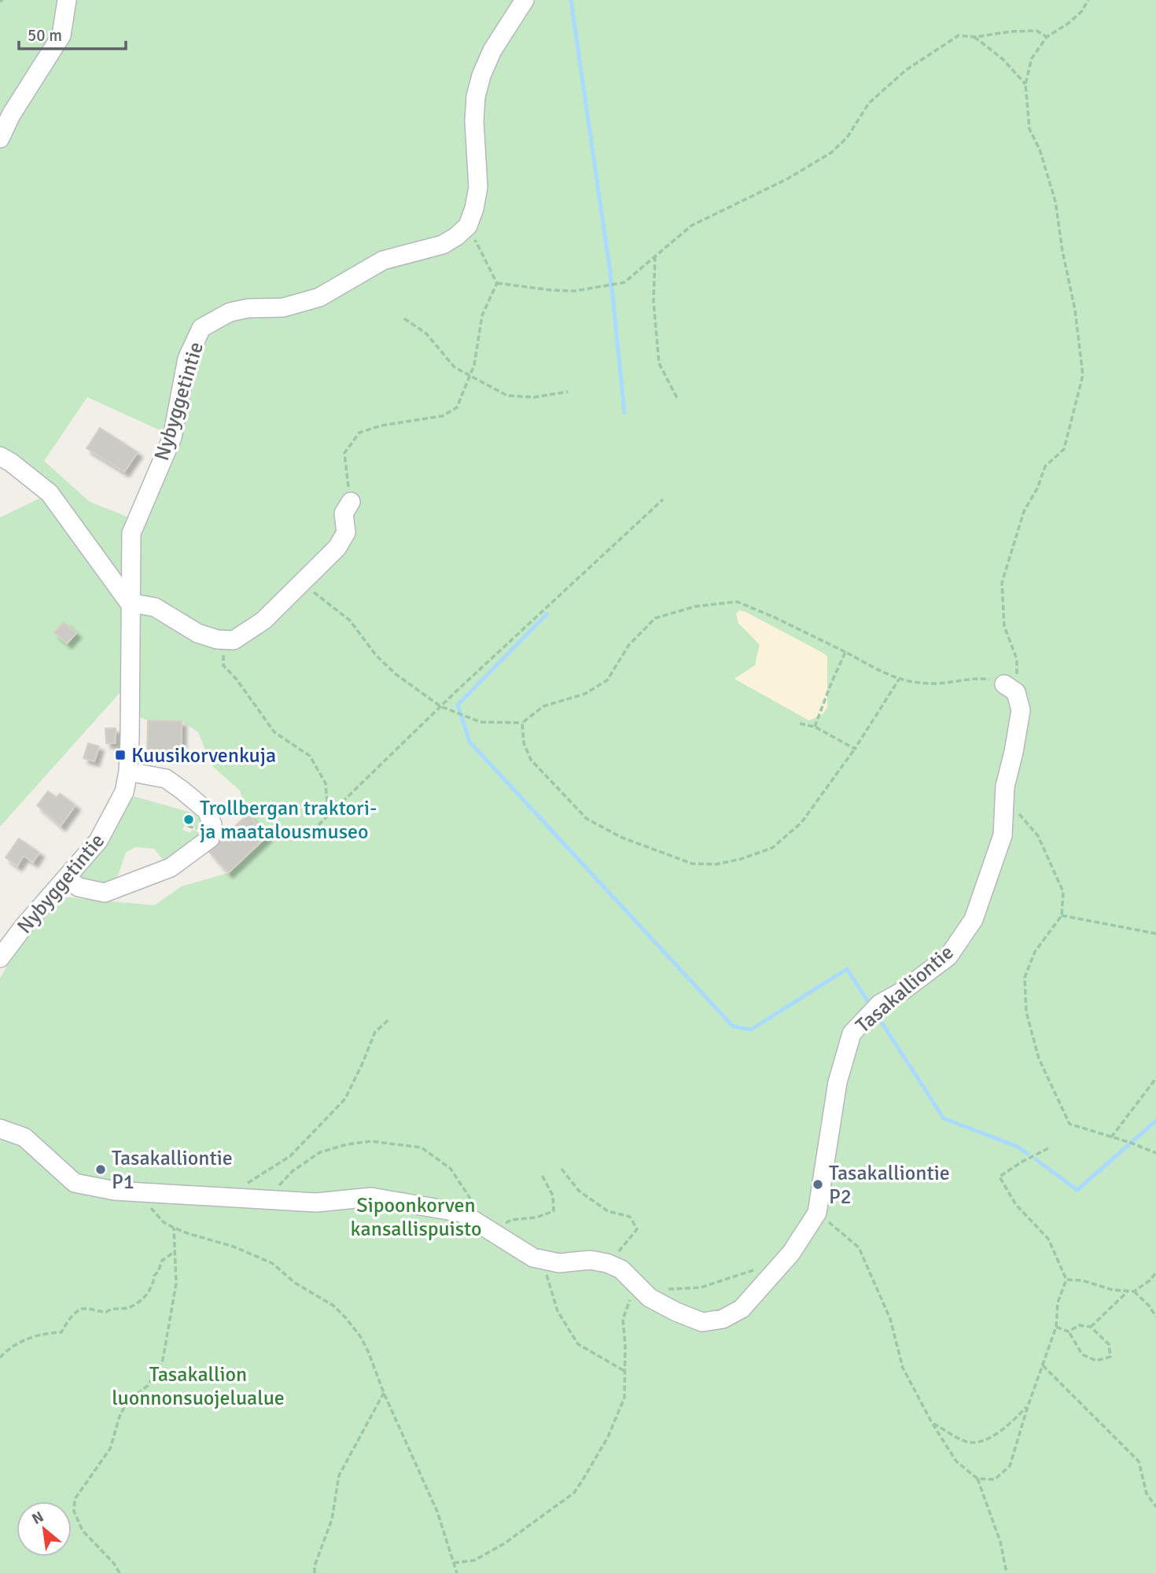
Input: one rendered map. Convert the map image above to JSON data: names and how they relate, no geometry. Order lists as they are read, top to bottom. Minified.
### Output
{"streets":{"street":["Nybyggetintie","Tasakalliontie"]},"parks":["Sipoonkorven kansallispuisto","Tasakallion luonnonsuojelualue"],"places":{"transit":["Kuusikorvenkuja"],"other":["Trollbergan traktori- ja maatalousmuseo","Tasakalliontie P1","Tasakalliontie P2"]},"scale_bar":"50 m","north":"top left"}
